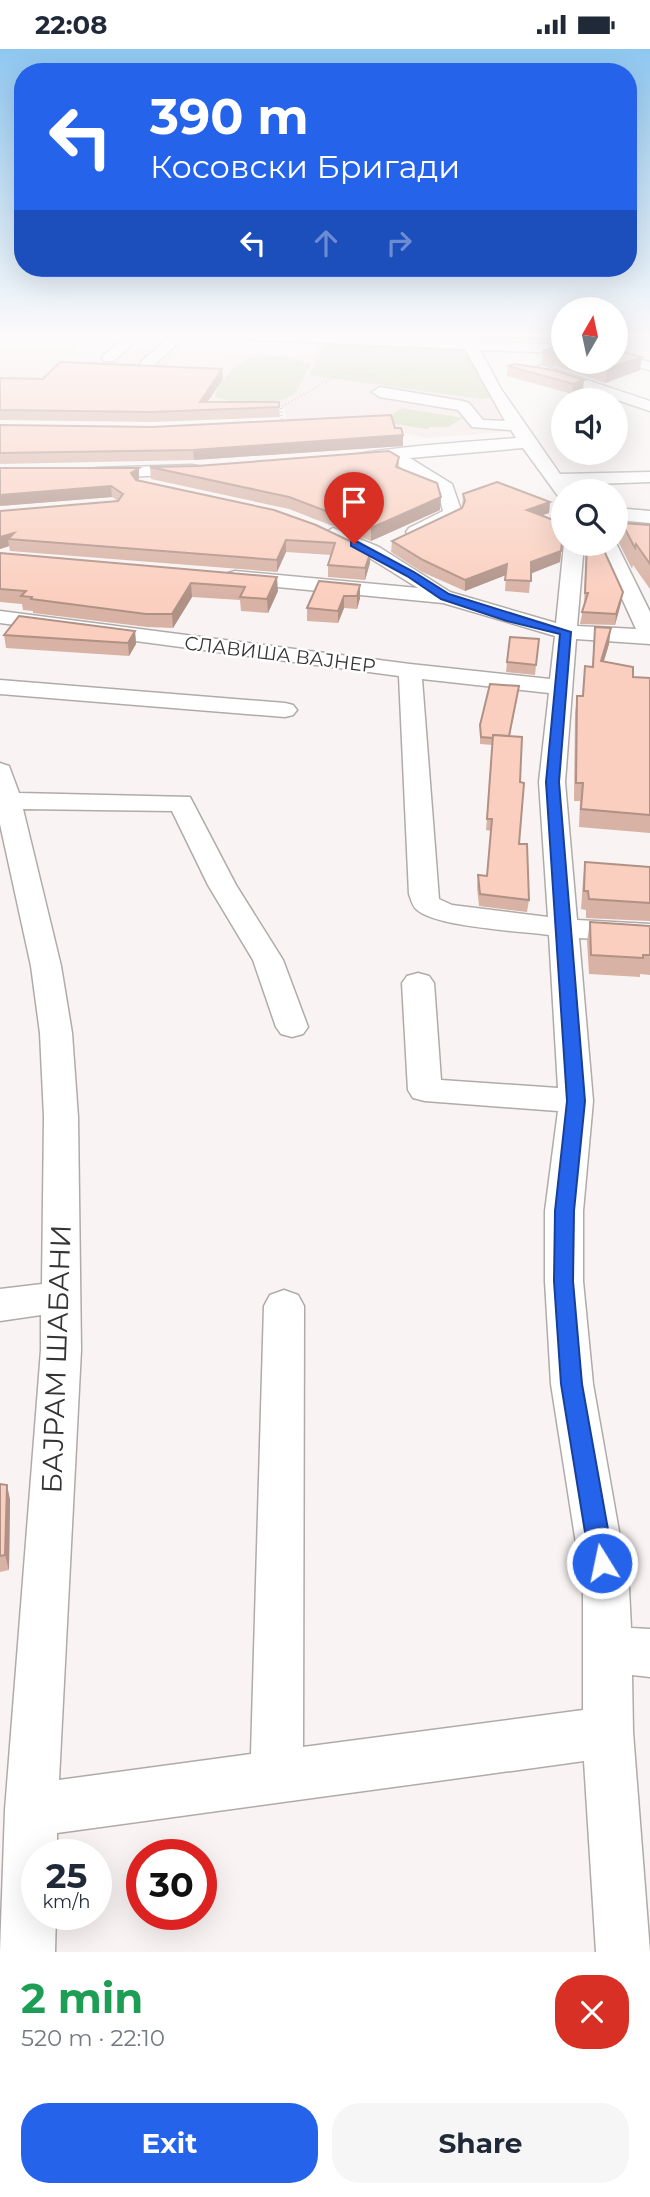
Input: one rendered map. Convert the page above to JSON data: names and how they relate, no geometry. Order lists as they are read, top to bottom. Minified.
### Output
{"streets":{"street":["СЛАВИША ВАЈНЕР","БАЈРАМ ШАБАНИ"]},"north":"top","page":{"status":"22:08","turn":["390 m","Косовски Бригади"],"speed":"25 km/h","limit":"30","heading":["2 min","520 m · 22:10"],"buttons":["Exit","Share"]}}
